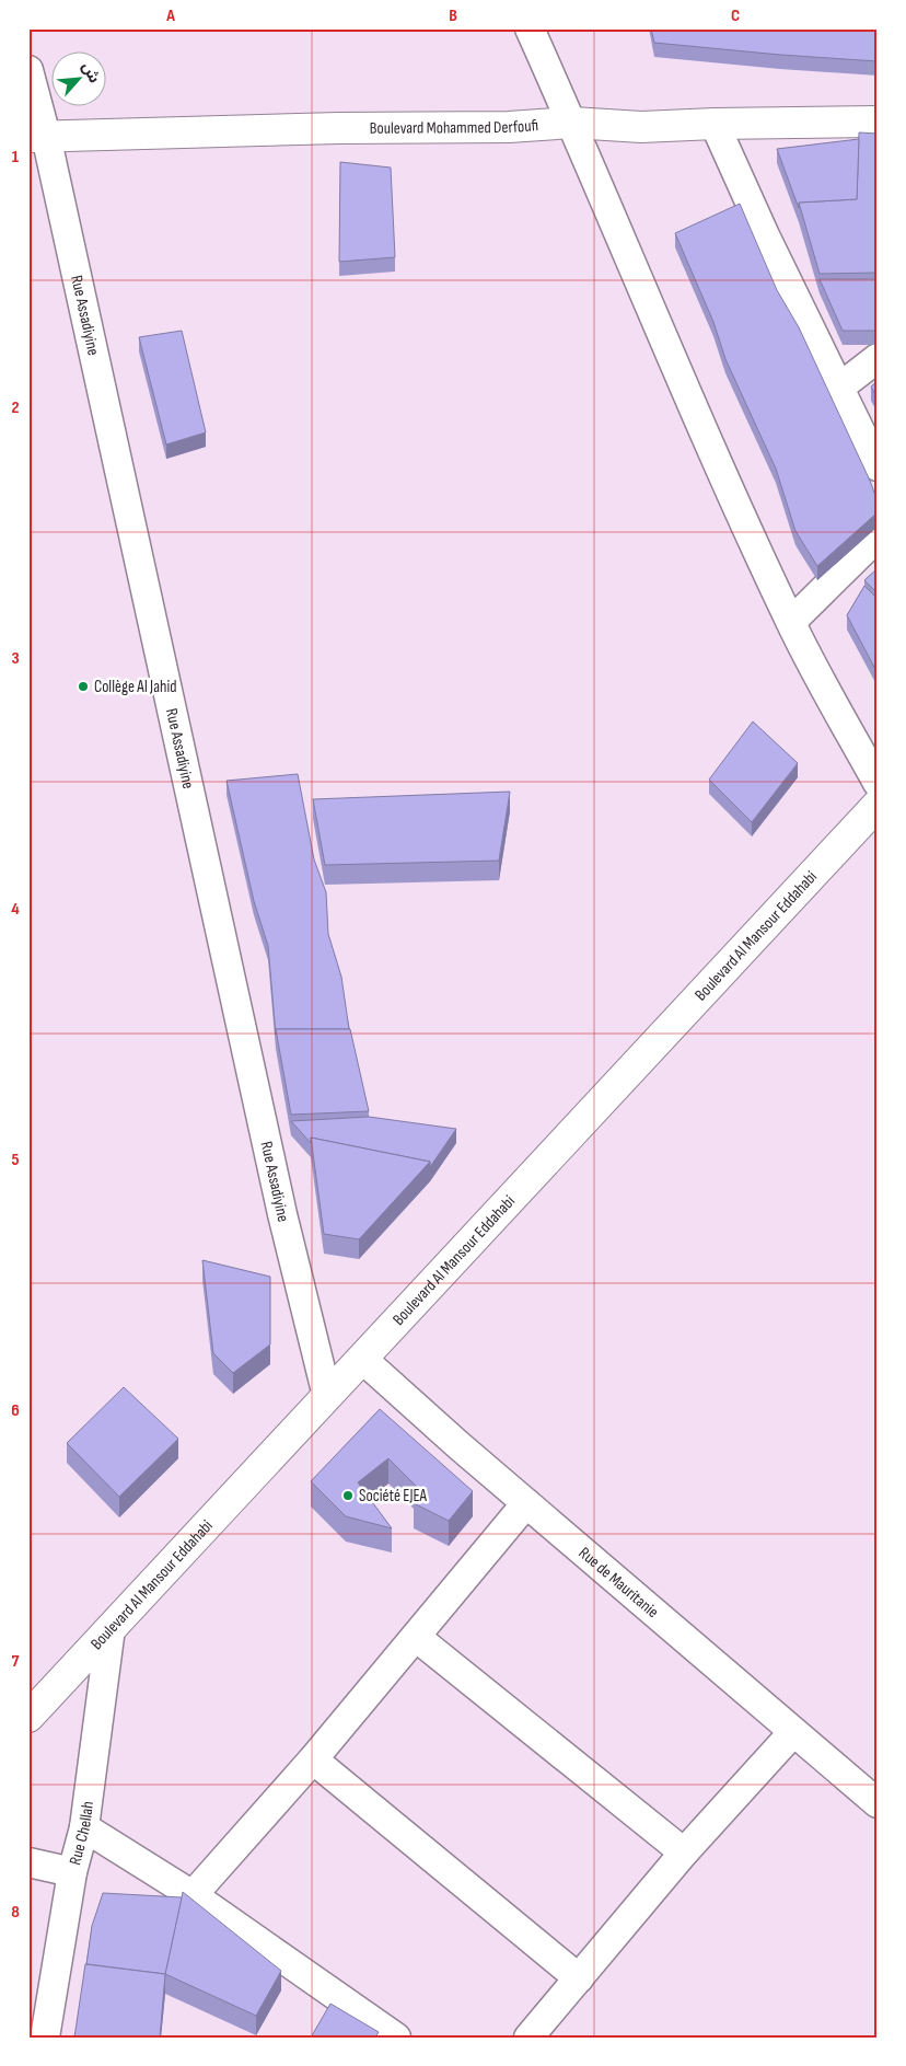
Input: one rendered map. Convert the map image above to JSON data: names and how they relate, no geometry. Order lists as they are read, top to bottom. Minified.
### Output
{"streets":{"main road":["Boulevard Mohammed Derfoufi","Boulevard Al Mansour Eddahabi"],"street":["Rue Assadiyine","Rue de Mauritanie","Rue Chellah"]},"crossings":[["Boulevard Mohammed Derfoufi","Rue Assadiyine"],["Rue Assadiyine","Boulevard Al Mansour Eddahabi"],["Boulevard Al Mansour Eddahabi","Rue de Mauritanie"],["Boulevard Al Mansour Eddahabi","Rue Chellah"]],"places":["Collège Al Jahid","Société EJEA"],"north":"top right","grid":{"columns":["A","B","C"],"rows":["1","2","3","4","5","6","7","8"]}}
